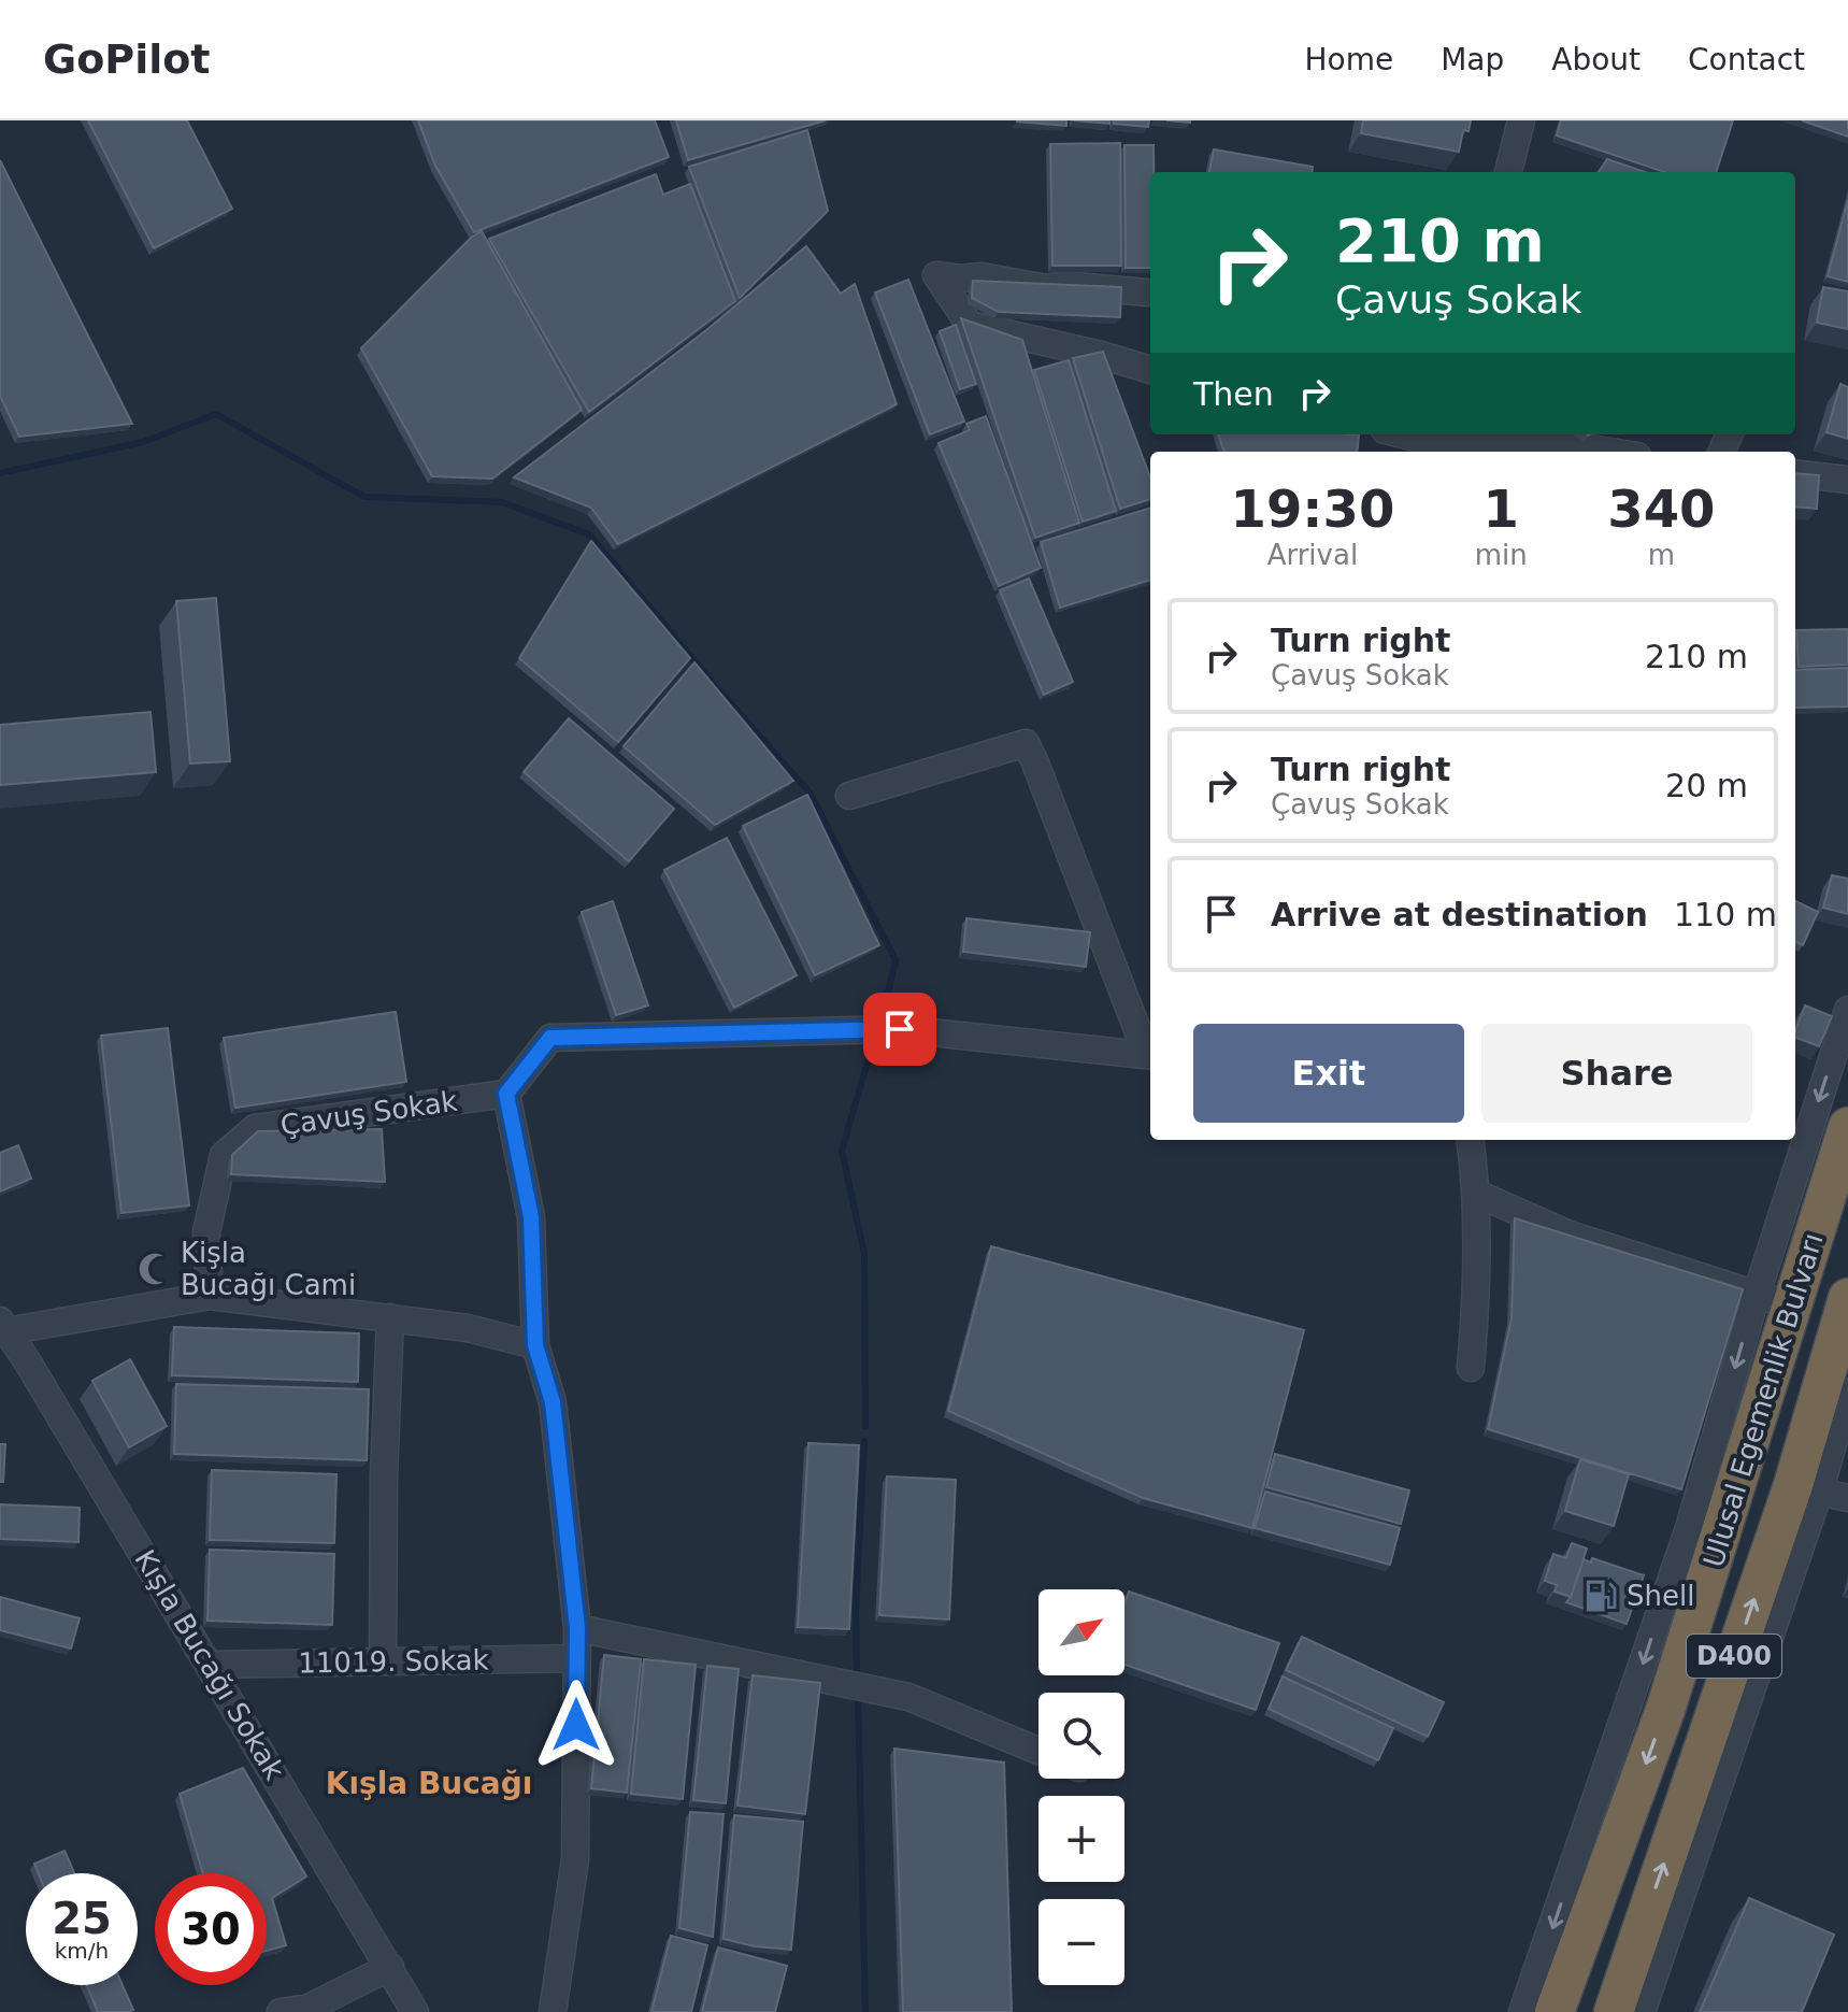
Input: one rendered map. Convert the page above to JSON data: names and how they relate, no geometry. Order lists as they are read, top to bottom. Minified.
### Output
{"streets":{"highway":["Ulusal Egemenlik Bulvarı","D400"],"street":["Çavuş Sokak","11019. Sokak","Kışla Bucağı Sokak"]},"crossings":[["11019. Sokak","Kışla Bucağı Sokak"]],"districts":["Kışla Bucağı"],"places":{"mosque":["Kişla Bucağı Cami"],"fuel station":["Shell"]},"north":"top right","page":{"header":"GoPilot","nav":["Home","Map","About","Contact"],"turn":["210 m","Çavuş Sokak"],"then":"Then","eta":["19:30","Arrival","1","min","340","m"],"list":[{"name":"Turn right","note":"Çavuş Sokak","value":"210 m"},{"name":"Turn right","note":"Çavuş Sokak","value":"20 m"},{"name":"Arrive at destination","value":"110 m"}],"buttons":["Exit","Share"],"map_buttons":["+","−"],"speed":"25 km/h","limit":"30"}}
